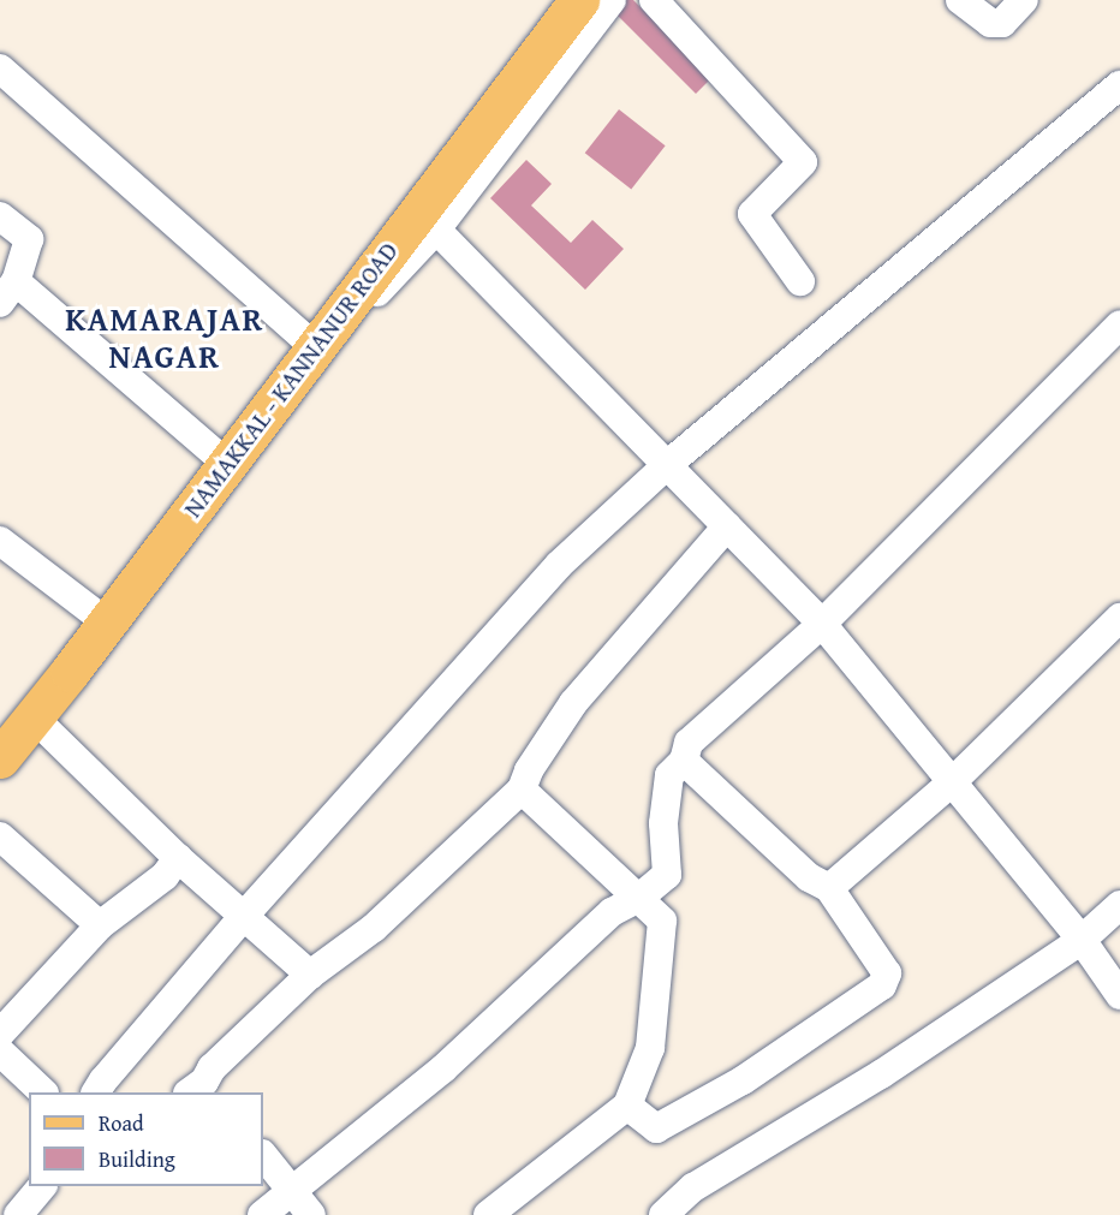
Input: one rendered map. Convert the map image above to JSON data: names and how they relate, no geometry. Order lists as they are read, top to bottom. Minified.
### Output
{"streets":{"main road":["NAMAKKAL - KANNANUR ROAD"]},"districts":["KAMARAJAR NAGAR"],"legend":["Road","Building"]}
